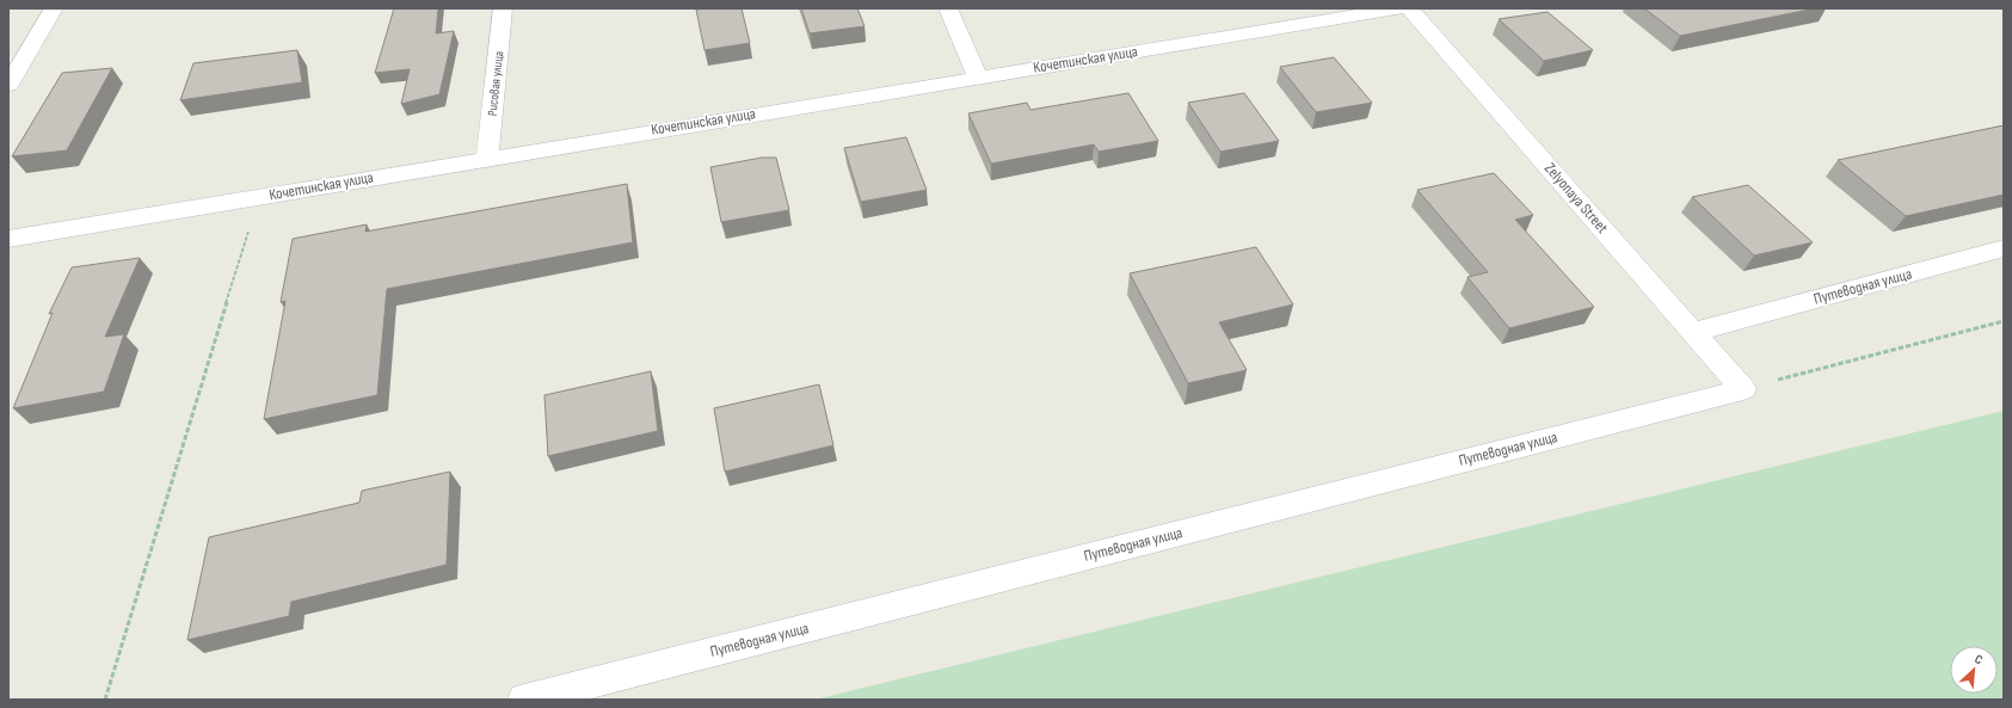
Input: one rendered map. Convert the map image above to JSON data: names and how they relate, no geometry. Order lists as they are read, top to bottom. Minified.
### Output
{"streets":{"street":["Кочетинская улица","Рисовая улица","Zelyonaya Street","Путеводная улица"]},"crossings":[["Кочетинская улица","Рисовая улица"],["Zelyonaya Street","Путеводная улица"]],"north":"top right"}
